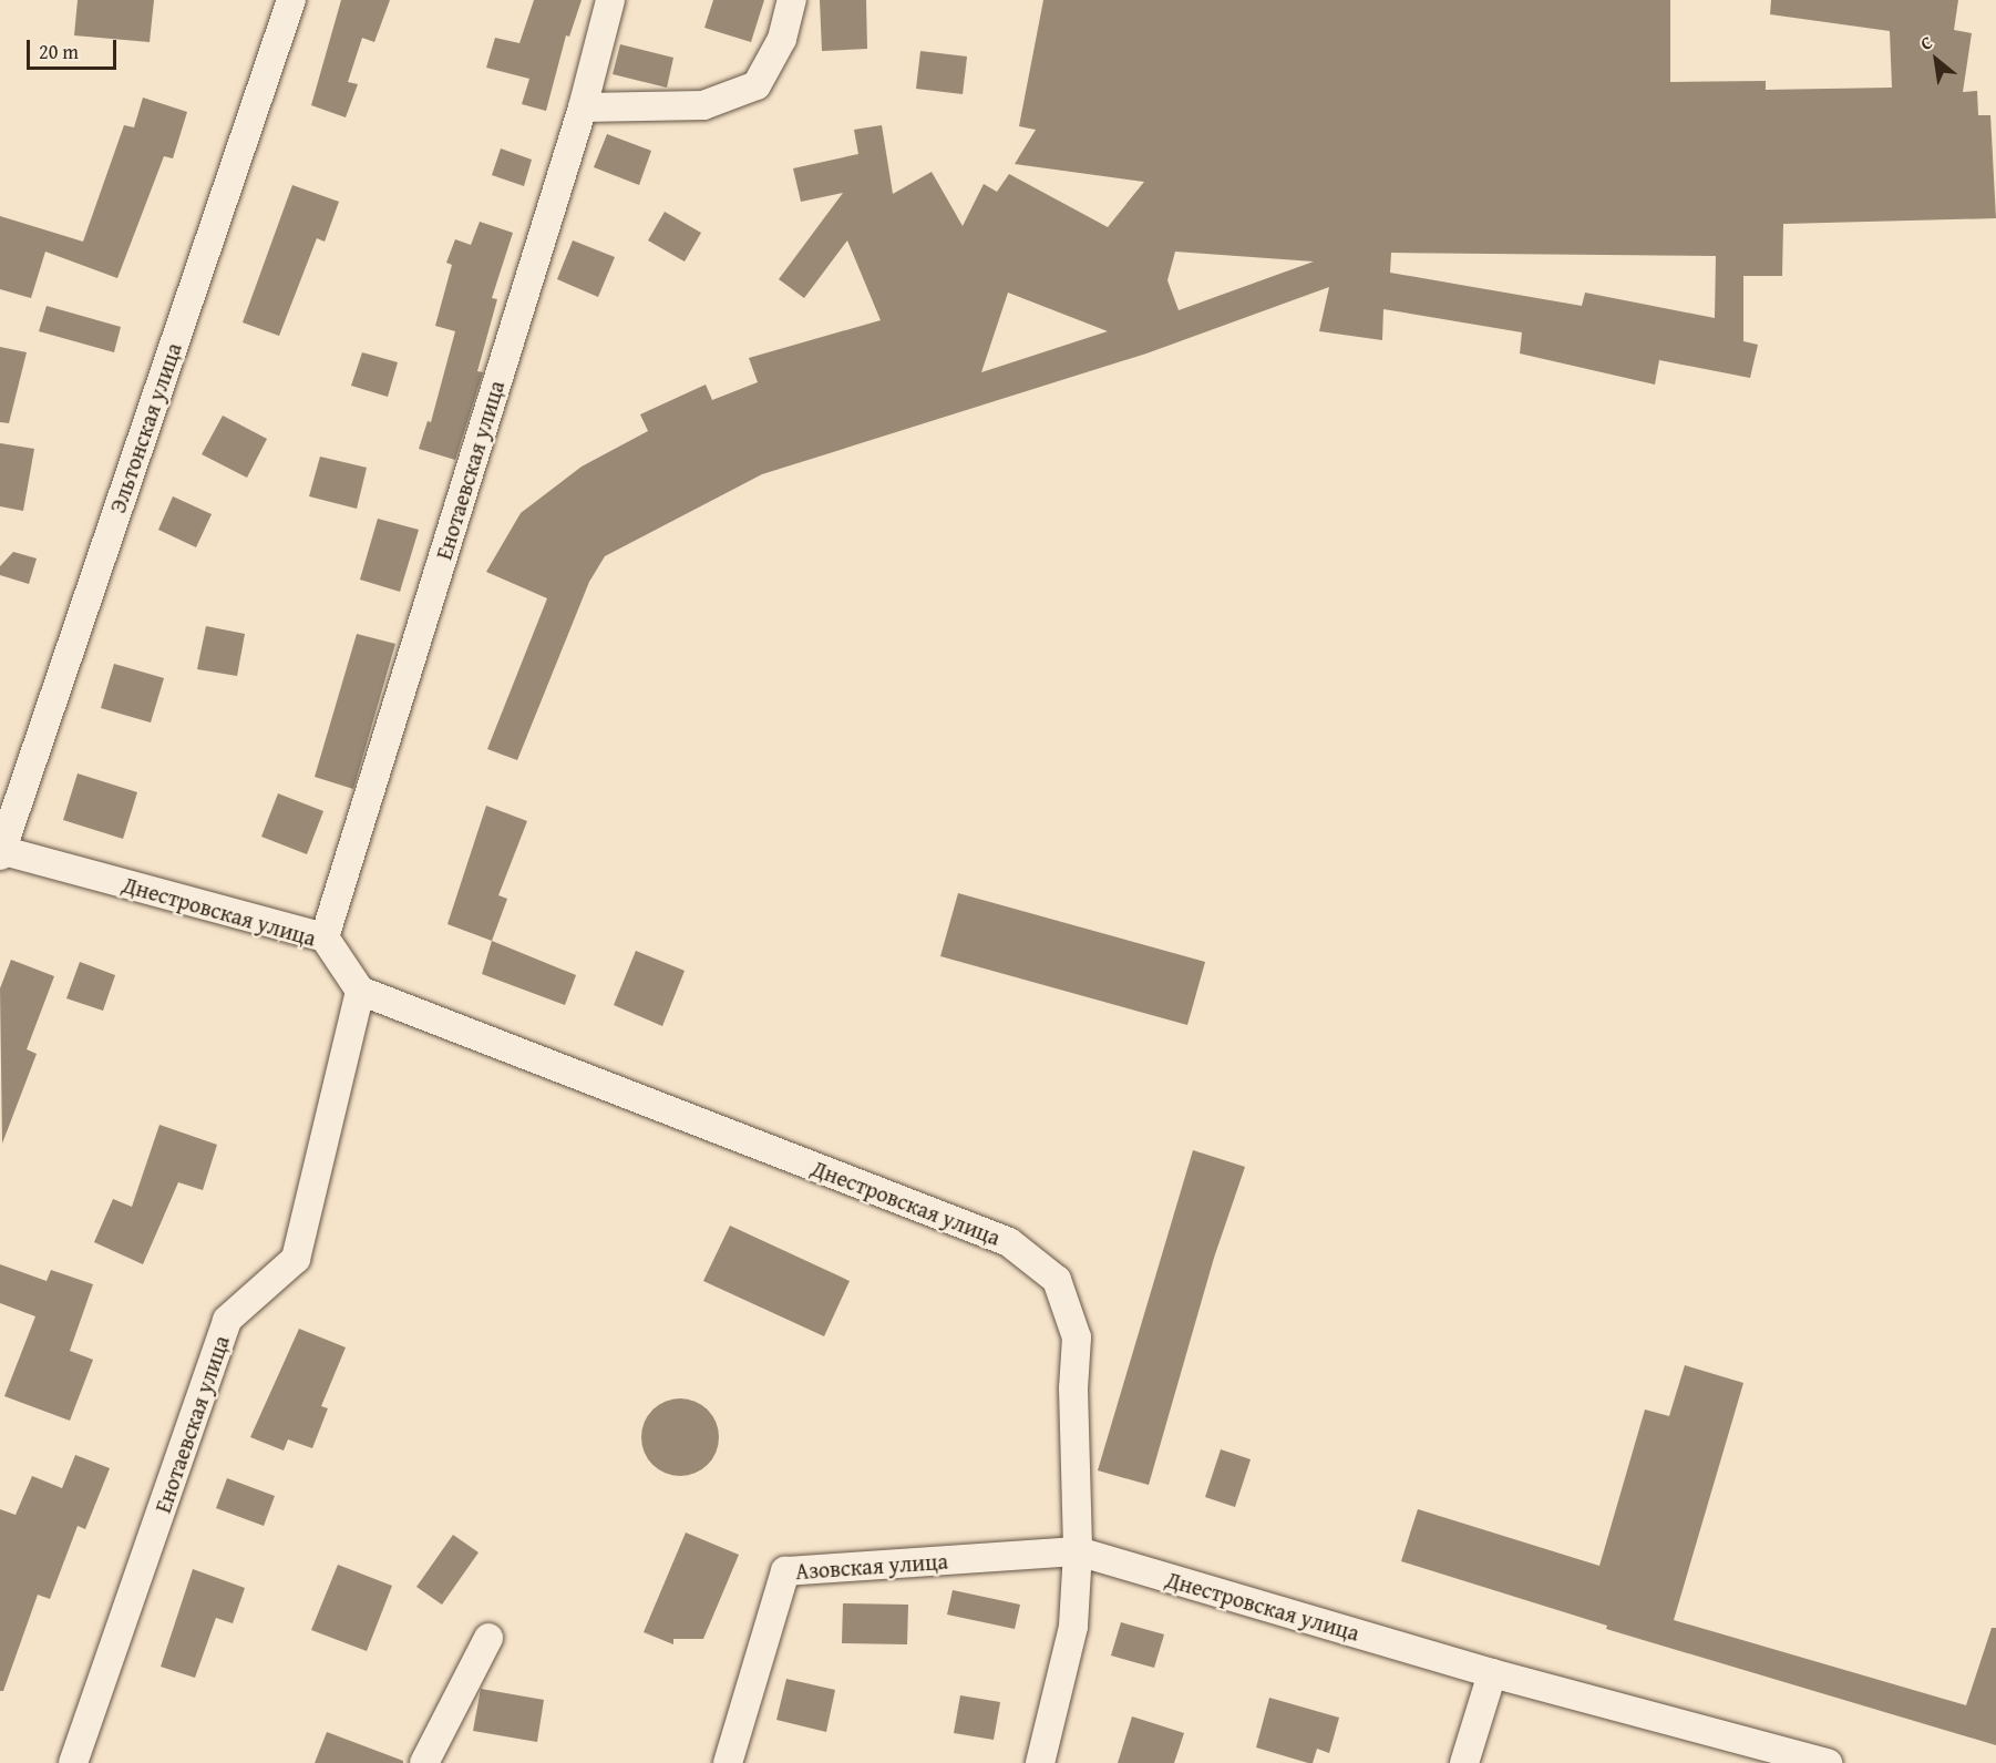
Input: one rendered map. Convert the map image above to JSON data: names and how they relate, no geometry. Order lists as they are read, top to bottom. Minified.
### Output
{"streets":{"street":["Эльтонская улица","Енотаевская улица","Днестровская улица","Азовская улица"]},"crossings":[["Эльтонская улица","Днестровская улица"],["Енотаевская улица","Днестровская улица"],["Днестровская улица","Азовская улица"]],"scale_bar":"20 m","north":"top left"}
